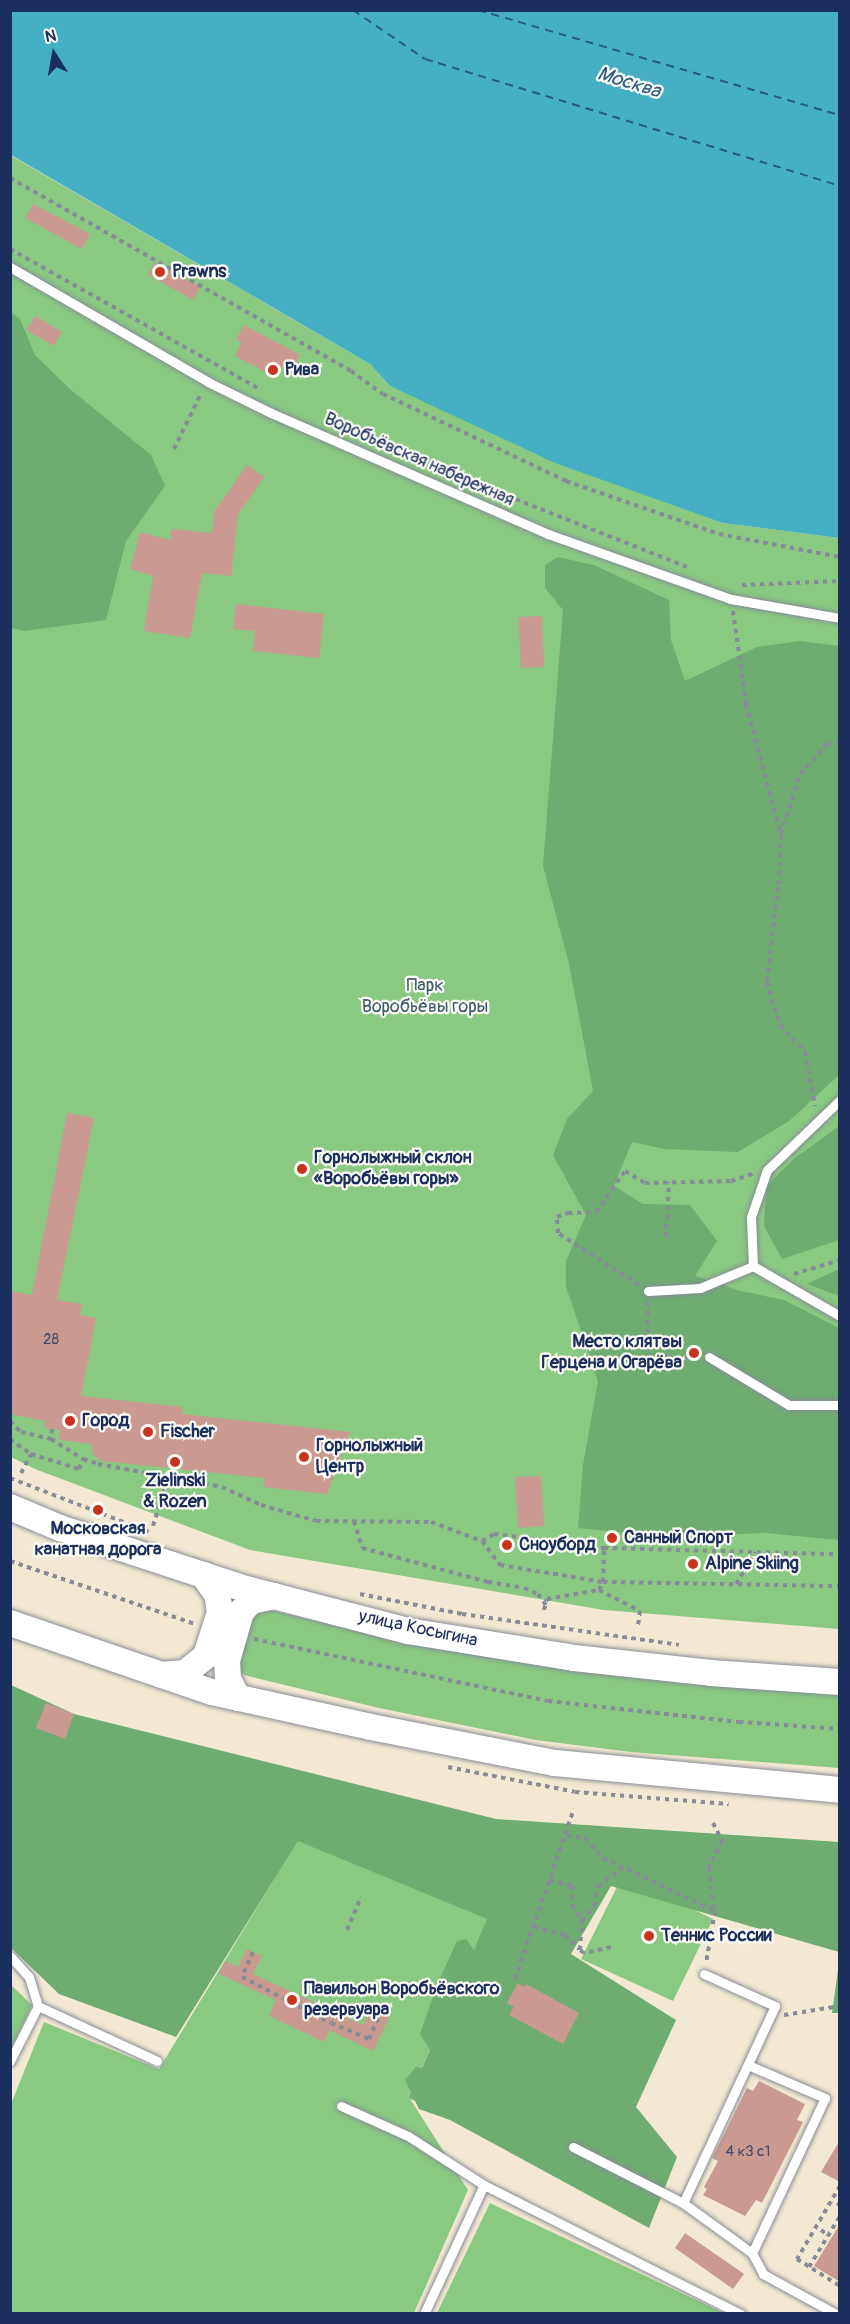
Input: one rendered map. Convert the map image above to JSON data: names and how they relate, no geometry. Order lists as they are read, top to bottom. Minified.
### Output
{"streets":{"main road":["улица Косыгина"],"lane":["Воробьёвская набережная"]},"water":["Москва"],"parks":["Парк Воробьёвы горы"],"places":["Prawns","Рива","Горнолыжный склон «Воробьёвы горы»","Место клятвы Герцена и Огарёва","Город","Fischer","Горнолыжный Центр","Zielinski & Rozen","Московская канатная дорога","Санный Спорт","Сноуборд","Alpine Skiing","Теннис России","Павильон Воробьёвского резервуара"],"house_numbers":["28","4 к3 с1"],"north":"top"}
